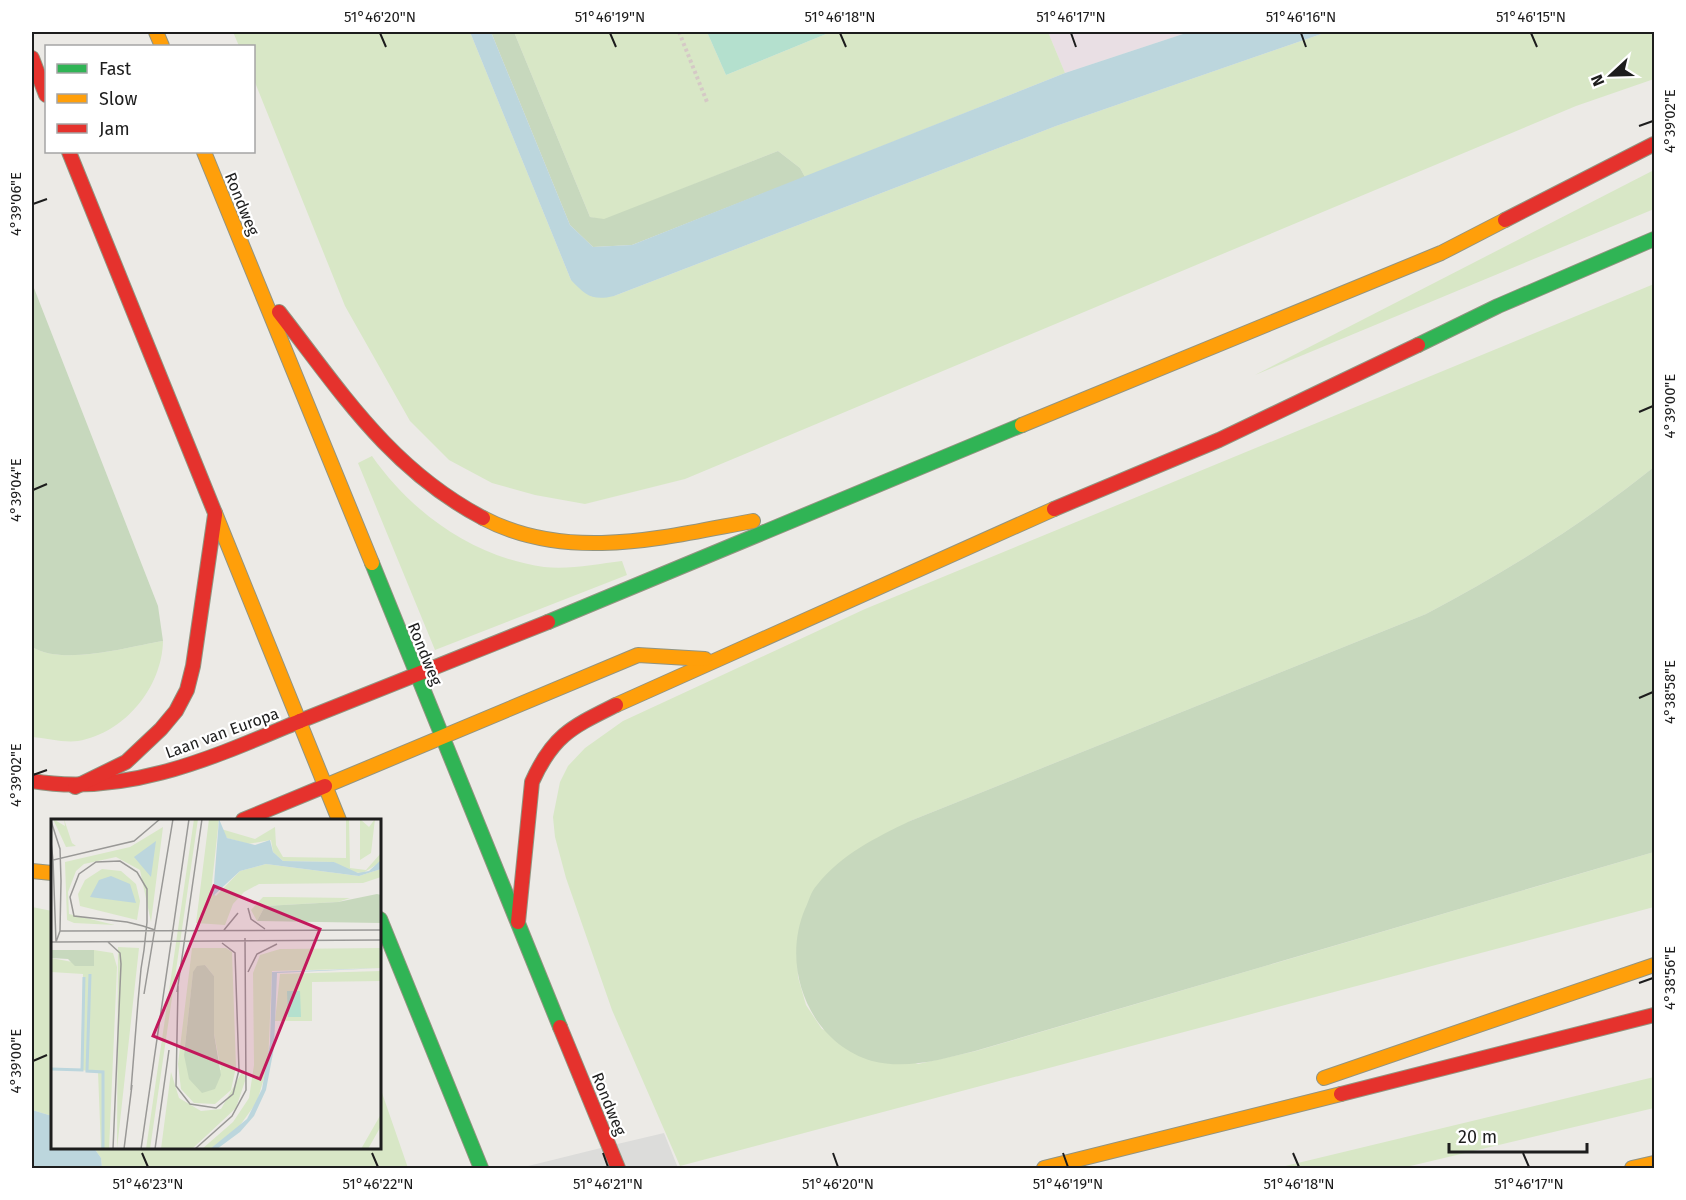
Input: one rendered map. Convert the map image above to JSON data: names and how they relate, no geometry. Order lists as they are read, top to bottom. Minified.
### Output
{"streets":{"main road":["Rondweg","Laan van Europa"]},"crossings":[["Rondweg","Laan van Europa"]],"legend":["Fast","Slow","Jam"],"scale_bar":"20 m","north":"left","coordinates":["51°46'20\"N","51°46'19\"N","51°46'18\"N","51°46'17\"N","51°46'16\"N","51°46'15\"N","4°39'02\"E","4°39'06\"E","4°39'00\"E","4°39'04\"E","4°38'58\"E","4°38'56\"E","51°46'23\"N","51°46'22\"N","51°46'21\"N"]}
